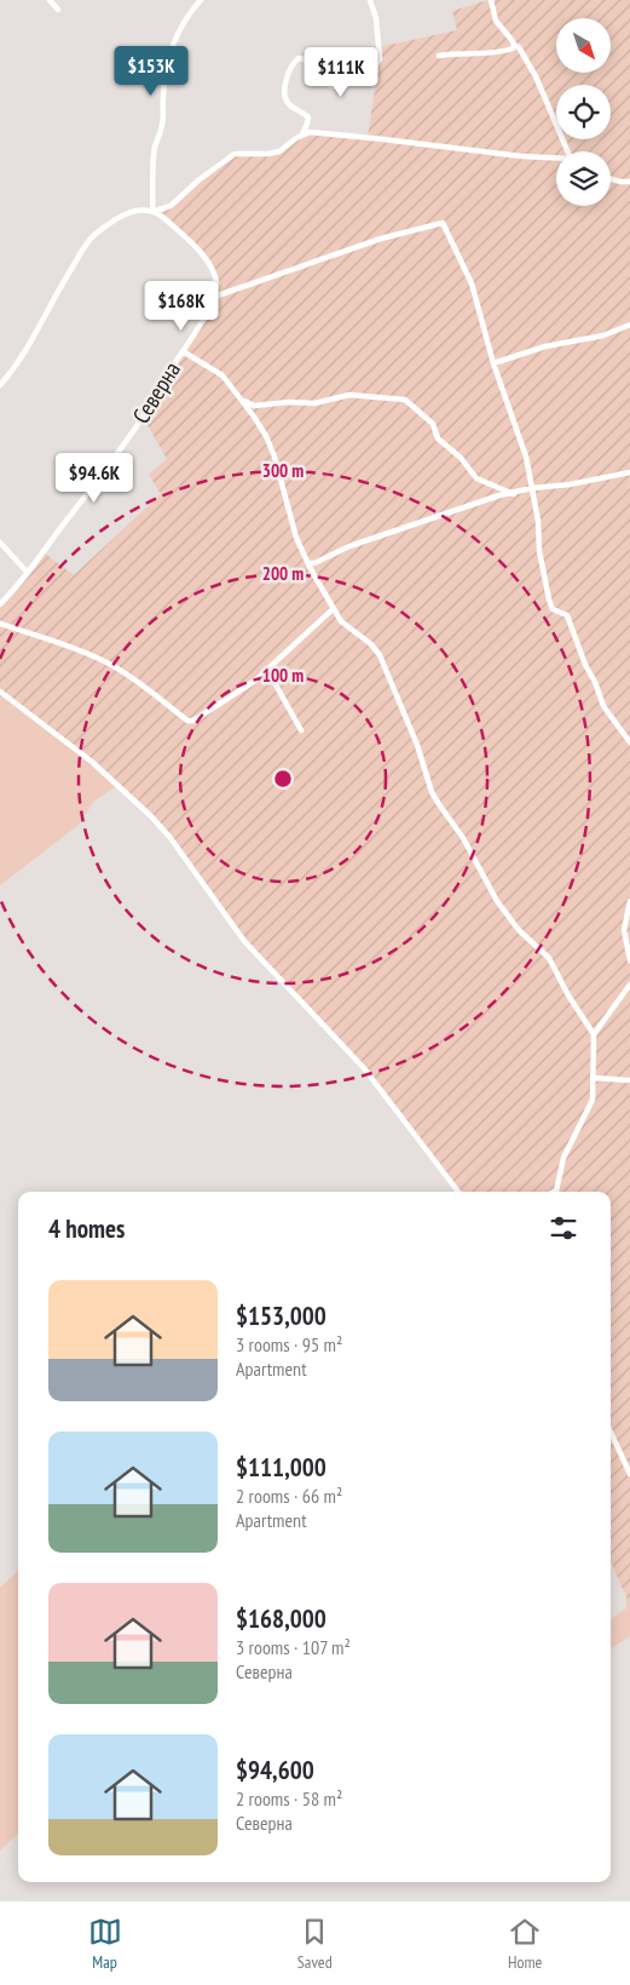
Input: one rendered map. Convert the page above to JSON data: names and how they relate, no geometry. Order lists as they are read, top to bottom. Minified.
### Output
{"streets":{"street":["Северна"]},"north":"bottom right","page":{"price":["$153K","$111K","$168K","$94.6K"],"heading":"4 homes","list":[{"name":"$153,000","note":"3 rooms · 95 m² · Apartment"},{"name":"$111,000","note":"2 rooms · 66 m² · Apartment"},{"name":"$168,000","note":"3 rooms · 107 m² · Северна"},{"name":"$94,600","note":"2 rooms · 58 m² · Северна"}],"tabs":["Map","Saved","Home"]},"rings":["300 m","200 m","100 m"]}
